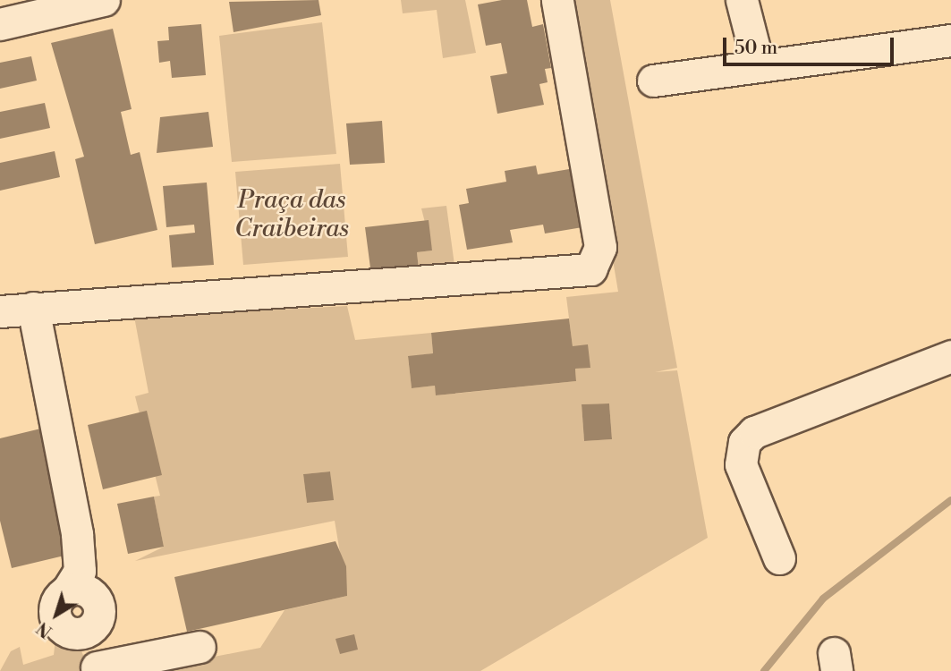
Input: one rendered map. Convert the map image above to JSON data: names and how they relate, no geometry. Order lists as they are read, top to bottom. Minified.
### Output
{"parks":["Praça das Craibeiras"],"scale_bar":"50 m","north":"bottom left"}
